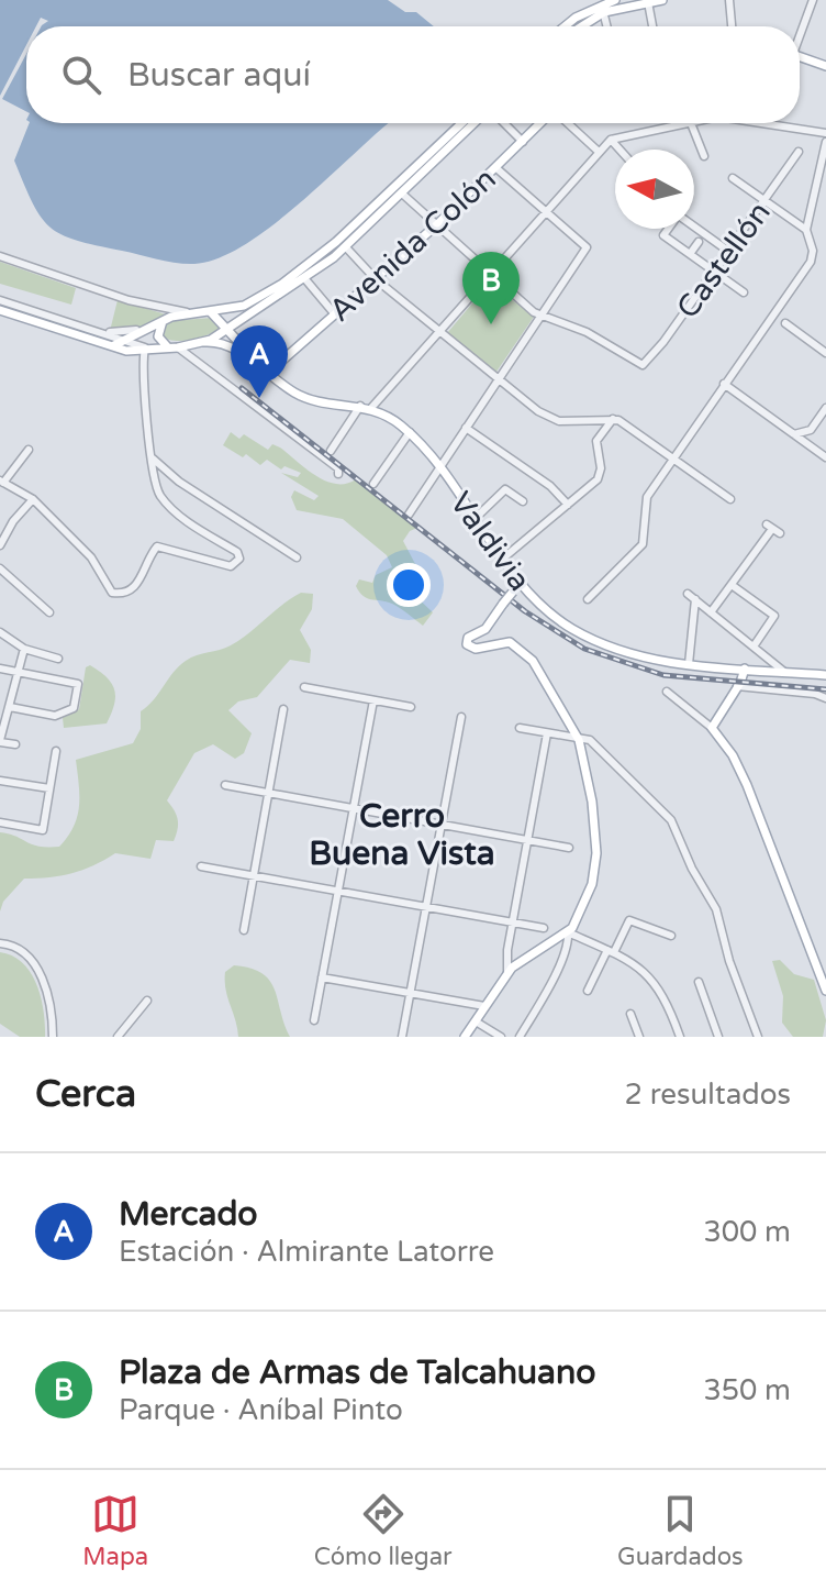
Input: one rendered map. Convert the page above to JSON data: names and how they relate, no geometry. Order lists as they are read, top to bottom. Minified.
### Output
{"streets":{"main road":["Avenida Colón","Valdivia"],"street":["Castellón"]},"crossings":[["Avenida Colón","Valdivia"]],"districts":["Cerro Buena Vista"],"north":"left","page":{"search":"Buscar aquí","pins":["B","A"],"heading":["Cerca","2 resultados"],"list":[{"mark":"A","name":"Mercado","note":"Estación · Almirante Latorre","value":"300 m"},{"mark":"B","name":"Plaza de Armas de Talcahuano","note":"Parque · Aníbal Pinto","value":"350 m"}],"nav":["Mapa","Cómo llegar","Guardados"]}}
